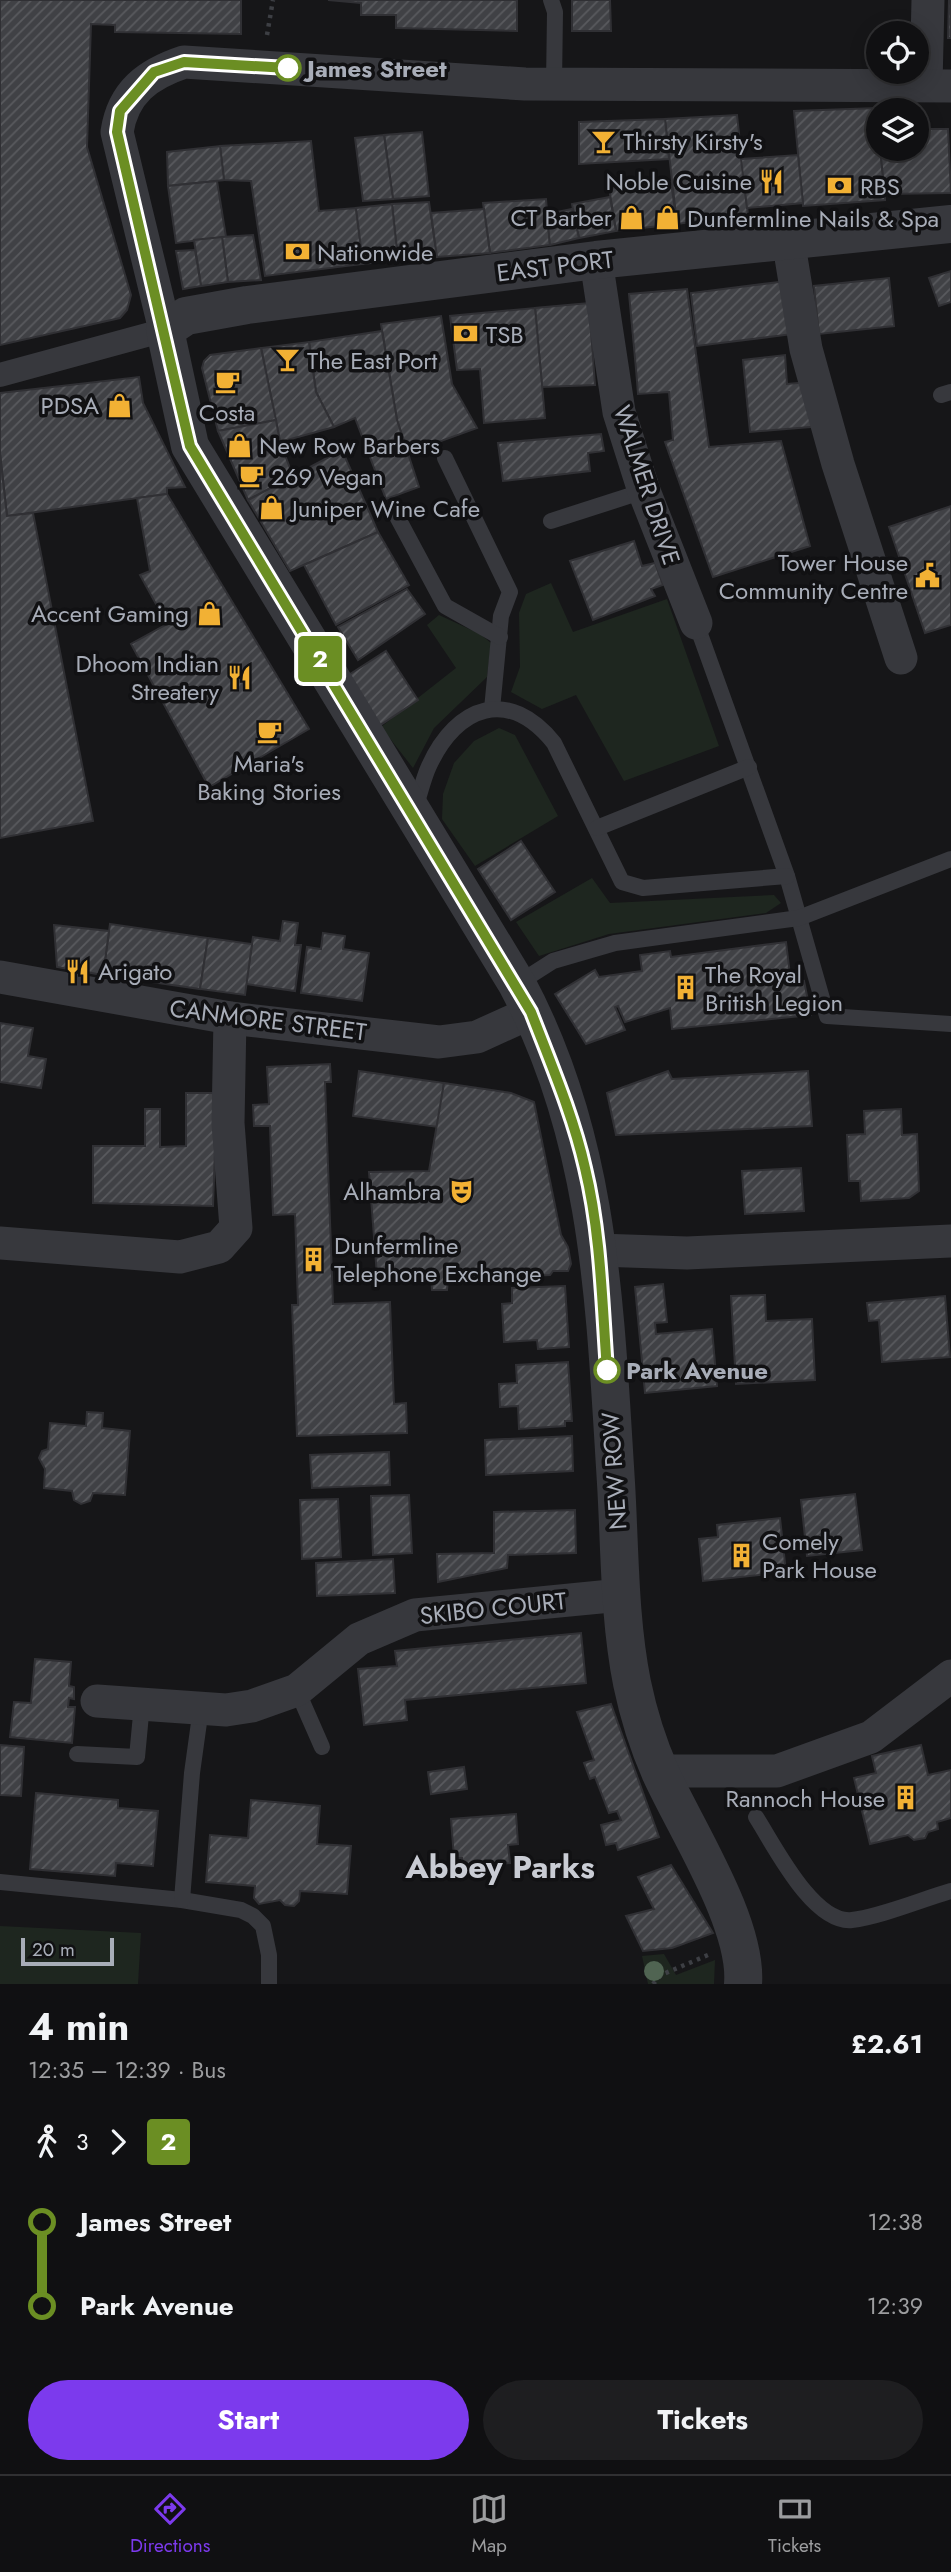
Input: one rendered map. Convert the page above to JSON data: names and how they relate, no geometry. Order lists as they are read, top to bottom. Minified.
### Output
{"streets":{"street":["EAST PORT","WALMER DRIVE","CANMORE STREET","NEW ROW","SKIBO COURT"]},"crossings":[["EAST PORT","WALMER DRIVE"],["EAST PORT","NEW ROW"],["CANMORE STREET","NEW ROW"],["NEW ROW","SKIBO COURT"]],"districts":["Abbey Parks"],"places":{"other":["James Street","Park Avenue"],"bar":["Thirsty Kirsty's","The East Port"],"restaurant":["Noble Cuisine","Dhoom Indian Streatery","Arigato"],"bank":["RBS","Nationwide","TSB"],"shop":["CT Barber","Dunfermline Nails & Spa","PDSA","New Row Barbers","Juniper Wine Cafe","Accent Gaming"],"cafe":["Costa","269 Vegan","Maria's Baking Stories"],"public building":["Tower House Community Centre"],"building":["The Royal British Legion","Dunfermline Telephone Exchange","Comely Park House","Rannoch House"],"theatre":["Alhambra"]},"lines":["bus line 2"],"scale_bar":"20 m","page":{"on_map":"2","scale":"20 m","heading":["4 min","12:35 – 12:39 · Bus","£2.61"],"legs":["3","2"],"list":[{"name":"James Street","value":"12:38"},{"name":"Park Avenue","value":"12:39"}],"buttons":["Start","Tickets"],"tabs":["Directions","Map","Tickets"]}}
